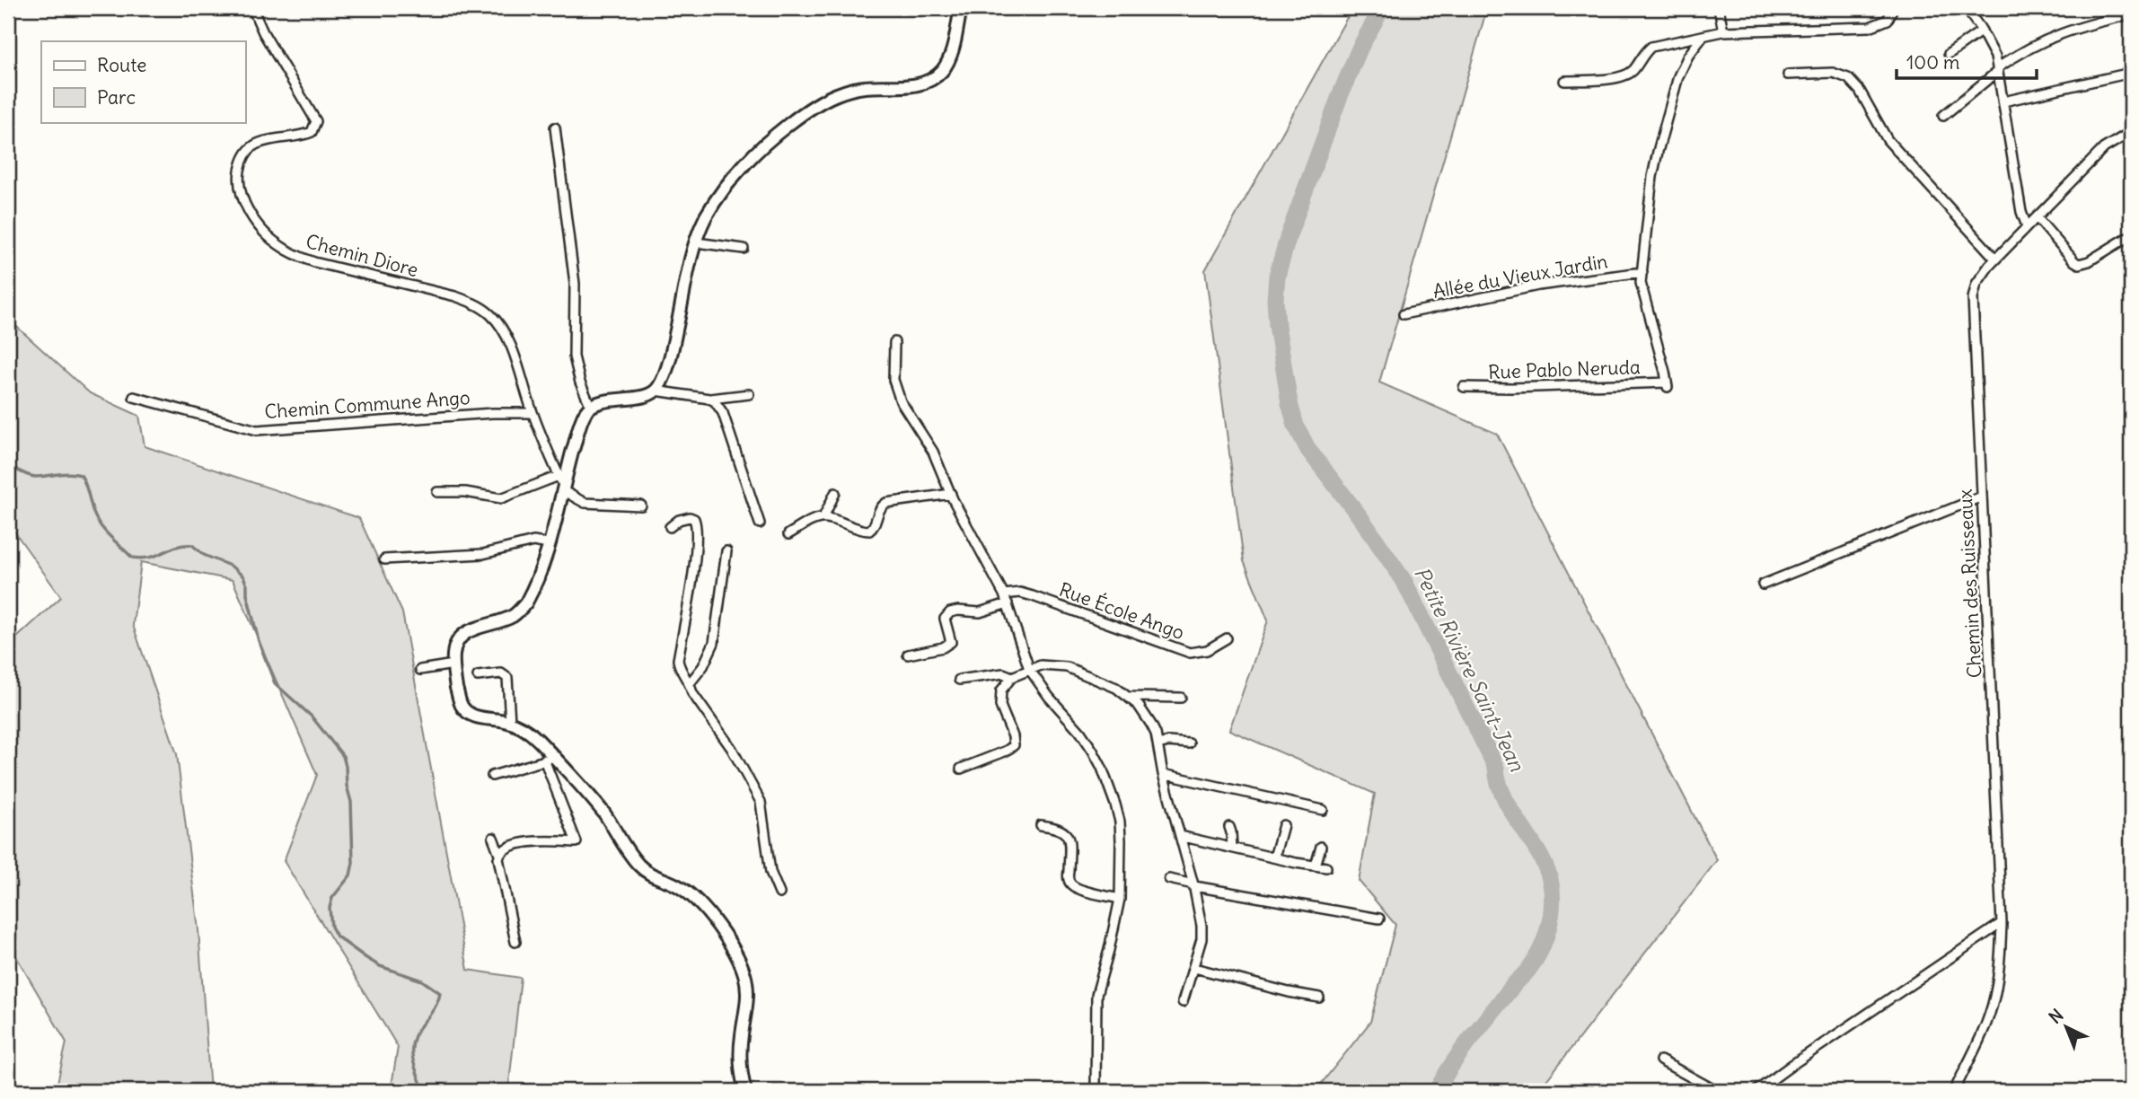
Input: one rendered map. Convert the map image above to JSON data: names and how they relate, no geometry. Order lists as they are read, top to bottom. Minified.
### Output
{"streets":{"street":["Chemin Diore","Allée du Vieux Jardin","Rue Pablo Neruda","Chemin Commune Ango","Chemin des Ruisseaux","Rue École Ango"]},"crossings":[["Chemin Diore","Chemin Commune Ango"],["Allée du Vieux Jardin","Rue Pablo Neruda"]],"water":["Petite Rivière Saint-Jean"],"legend":["Route","Parc"],"scale_bar":"100 m","north":"top left"}
